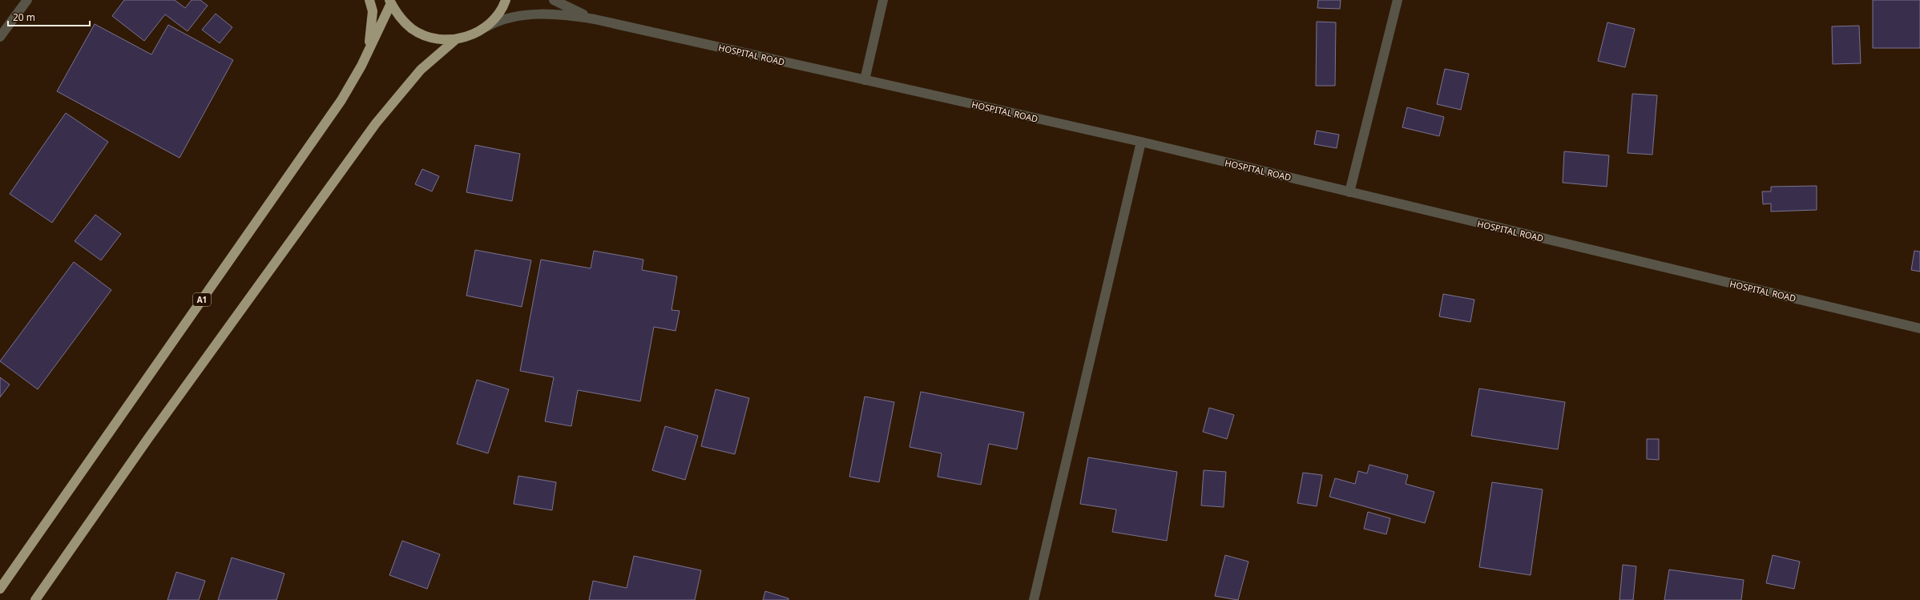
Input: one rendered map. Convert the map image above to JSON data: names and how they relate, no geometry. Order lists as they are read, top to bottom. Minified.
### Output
{"streets":{"highway":["A1"],"street":["HOSPITAL ROAD"]},"scale_bar":"20 m"}
